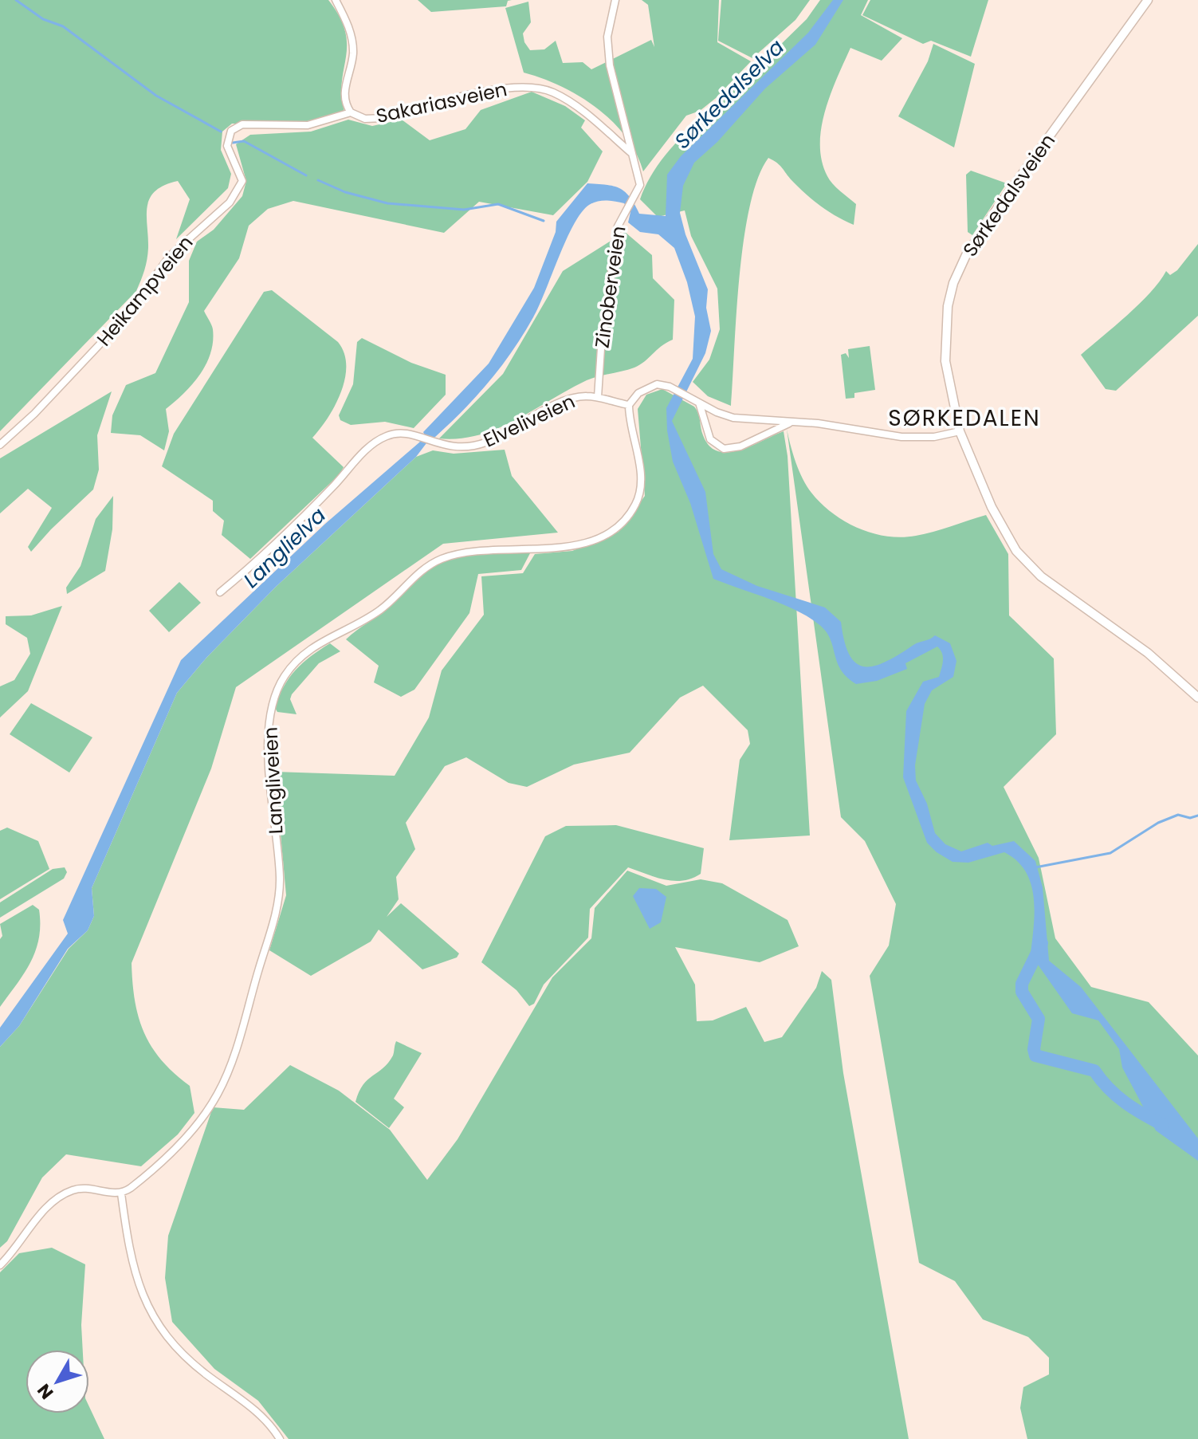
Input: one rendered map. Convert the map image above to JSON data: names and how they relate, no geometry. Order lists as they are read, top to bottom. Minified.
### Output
{"streets":{"street":["Sakariasveien","Sørkedalsveien","Zinoberveien","Heikampveien","Elveliveien","Langliveien"]},"crossings":[["Sakariasveien","Zinoberveien"],["Sakariasveien","Heikampveien"],["Zinoberveien","Elveliveien"]],"districts":["SØRKEDALEN"],"water":["Sørkedalselva","Langlielva"],"north":"bottom left"}
